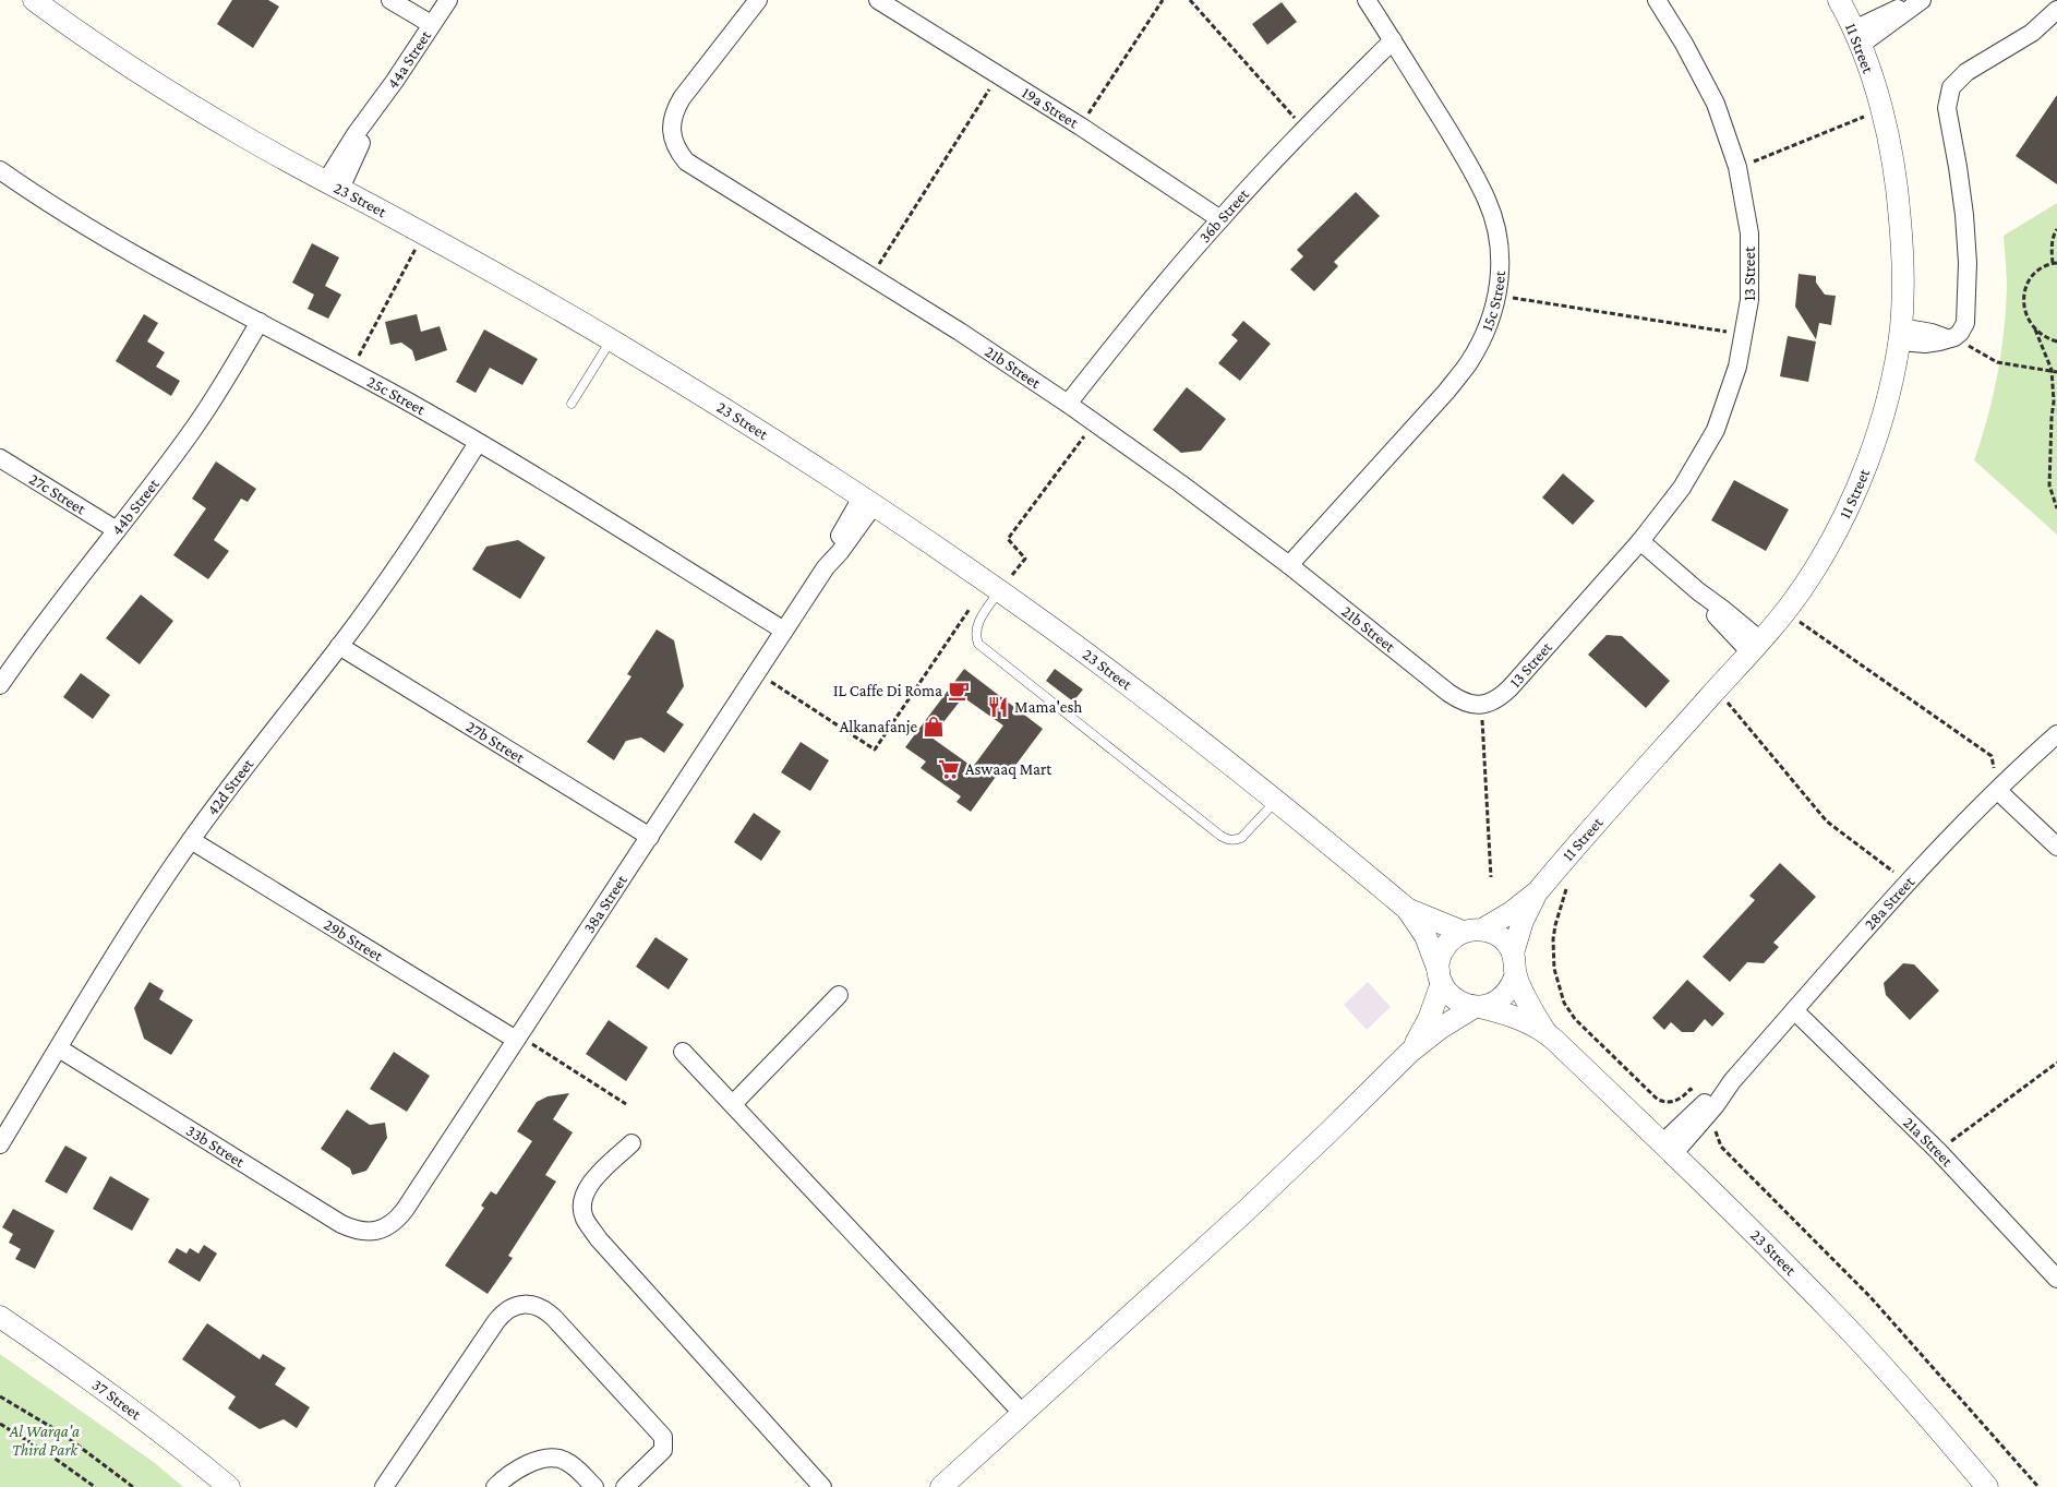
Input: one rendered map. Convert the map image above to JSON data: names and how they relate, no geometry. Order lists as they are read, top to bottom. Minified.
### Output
{"streets":{"street":["11 Street","44a Street","19a Street","23 Street","36b Street","13 Street","15c Street","21b Street","25c Street","27c Street","44b Street","27b Street","42d Street","38a Street","28a Street","29b Street","21a Street","33b Street","37 Street"]},"crossings":[["11 Street","23 Street"],["44a Street","23 Street"],["19a Street","36b Street"],["23 Street","38a Street"],["23 Street","28a Street"],["36b Street","15c Street"],["36b Street","21b Street"],["13 Street","21b Street"],["15c Street","21b Street"],["25c Street","44b Street"],["25c Street","42d Street"],["25c Street","38a Street"],["27c Street","44b Street"],["27b Street","42d Street"],["27b Street","38a Street"],["42d Street","29b Street"],["42d Street","33b Street"],["38a Street","29b Street"],["38a Street","33b Street"],["28a Street","21a Street"]],"parks":["Al Warqa'a Third Park"],"places":{"cafe":["IL Caffe Di Roma"],"restaurant":["Mama'esh"],"shop":["Alkanafanje"],"supermarket":["Aswaaq Mart"]}}
